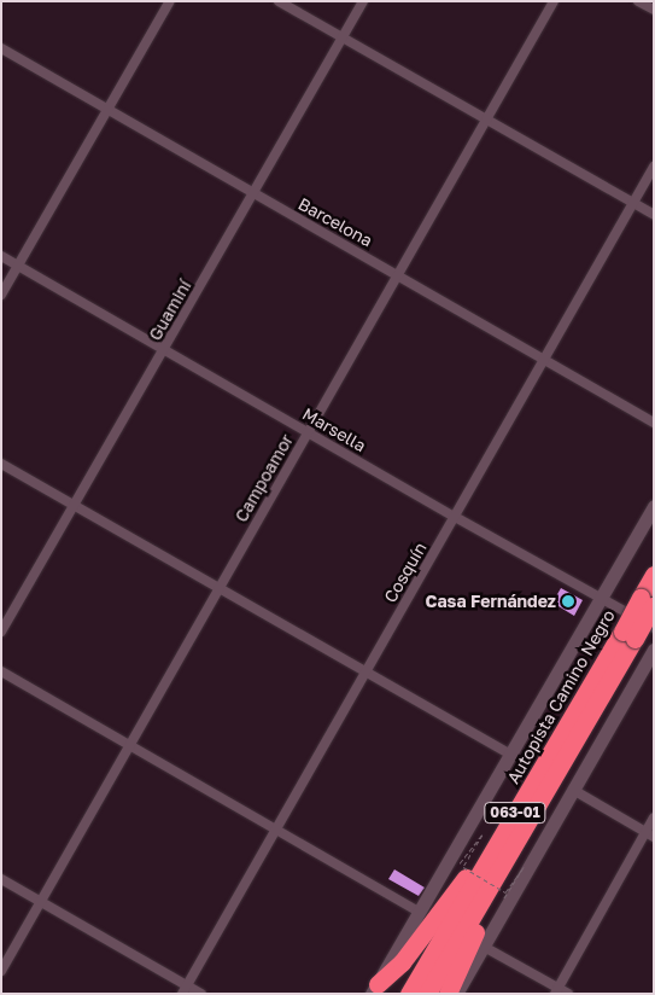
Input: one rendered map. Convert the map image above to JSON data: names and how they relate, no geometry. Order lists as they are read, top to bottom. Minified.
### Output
{"streets":{"highway":["Autopista Camino Negro","063-01"],"street":["Barcelona","Guaminí","Marsella","Campoamor","Cosquín"]},"crossings":[["Barcelona","Guaminí"],["Barcelona","Campoamor"],["Barcelona","Cosquín"],["Guaminí","Marsella"],["Marsella","Campoamor"],["Marsella","Cosquín"]],"places":["Casa Fernández"]}
